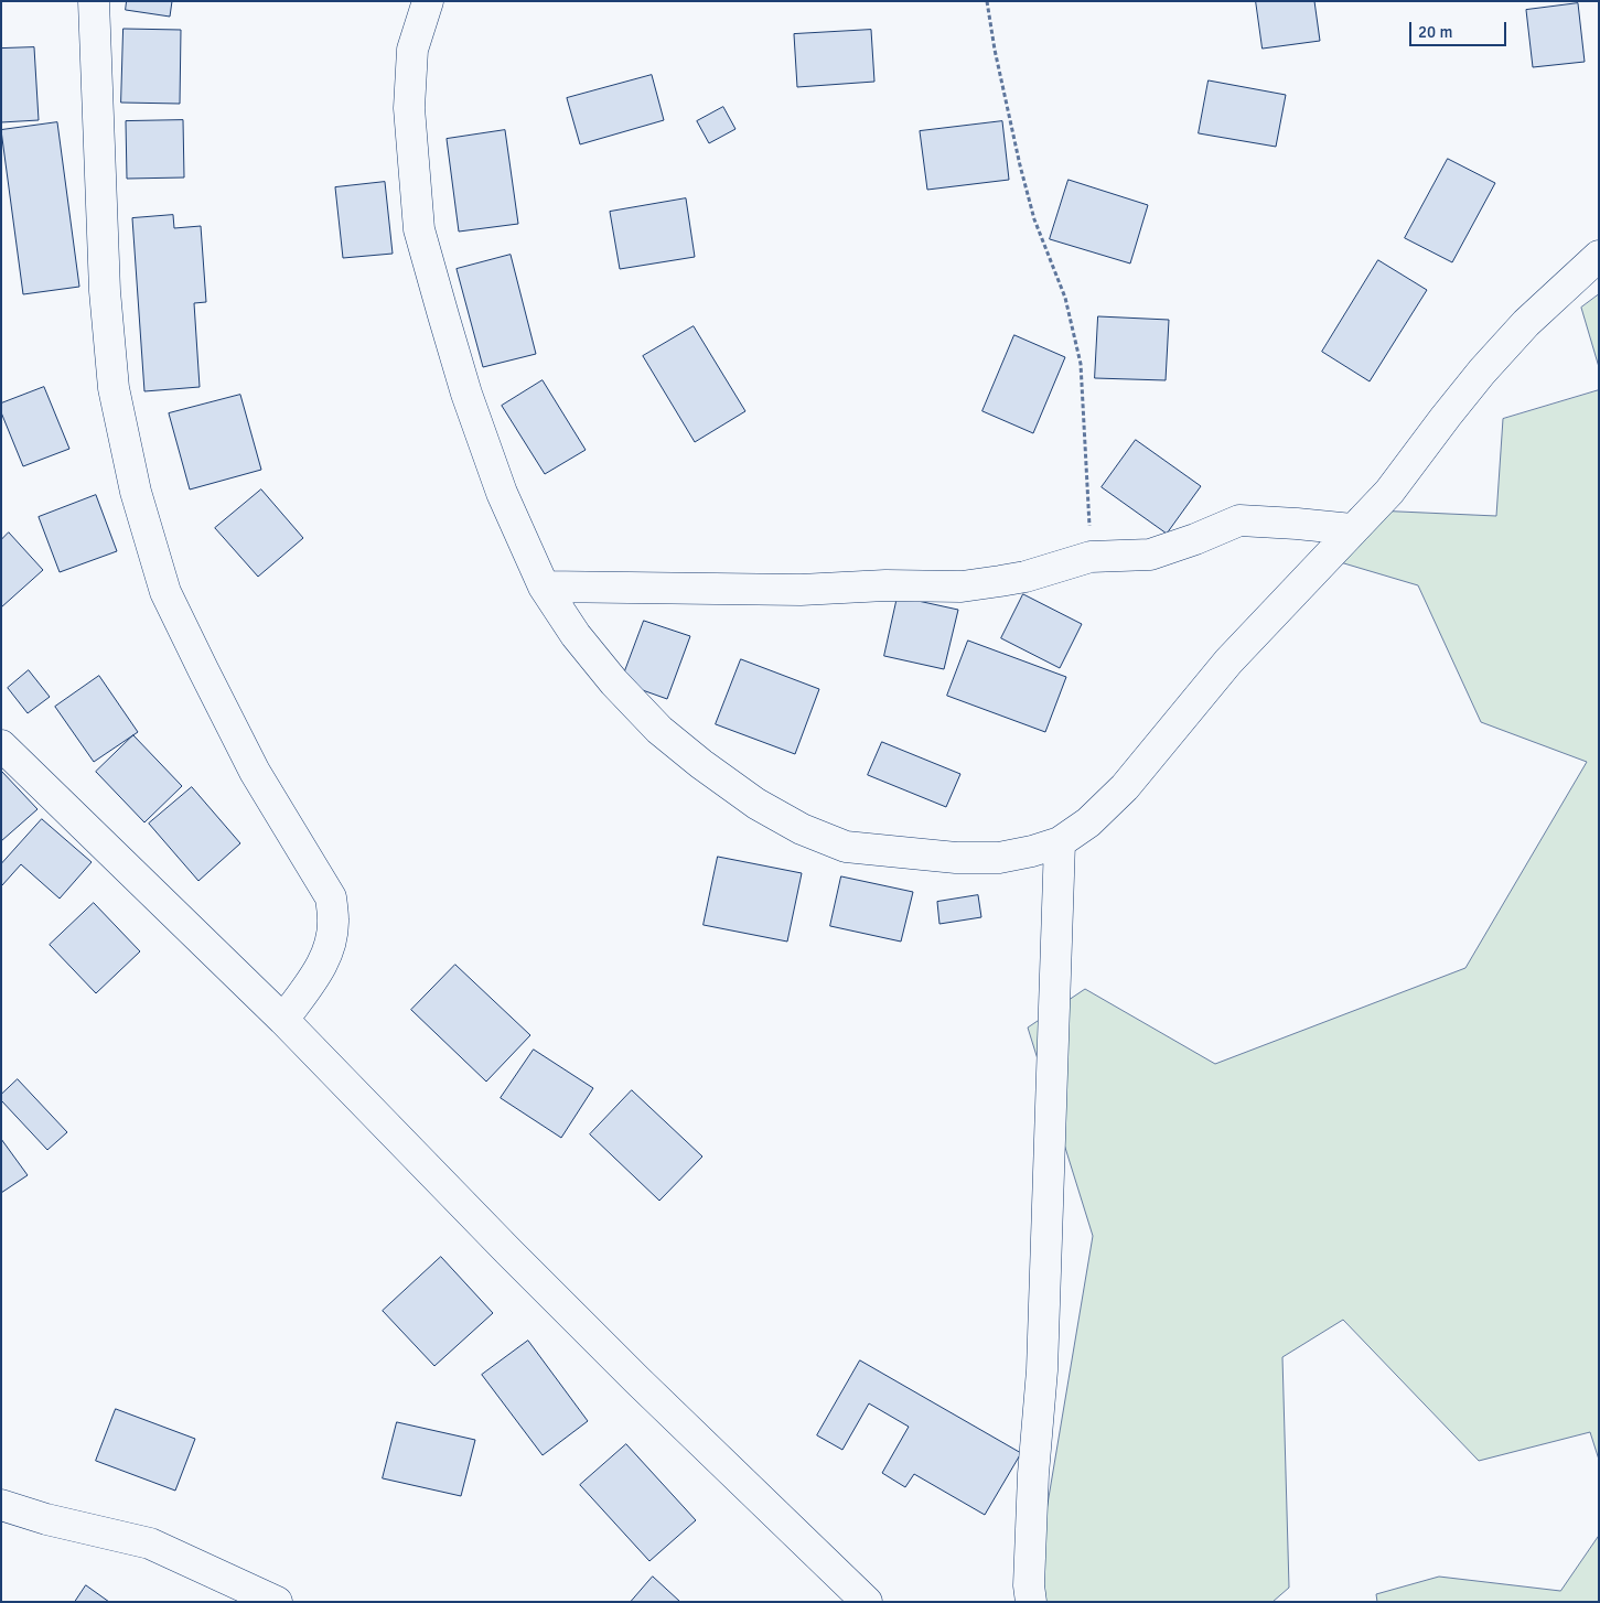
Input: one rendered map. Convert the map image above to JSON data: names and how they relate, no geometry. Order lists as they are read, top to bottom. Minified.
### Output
{"scale_bar":"20 m"}
